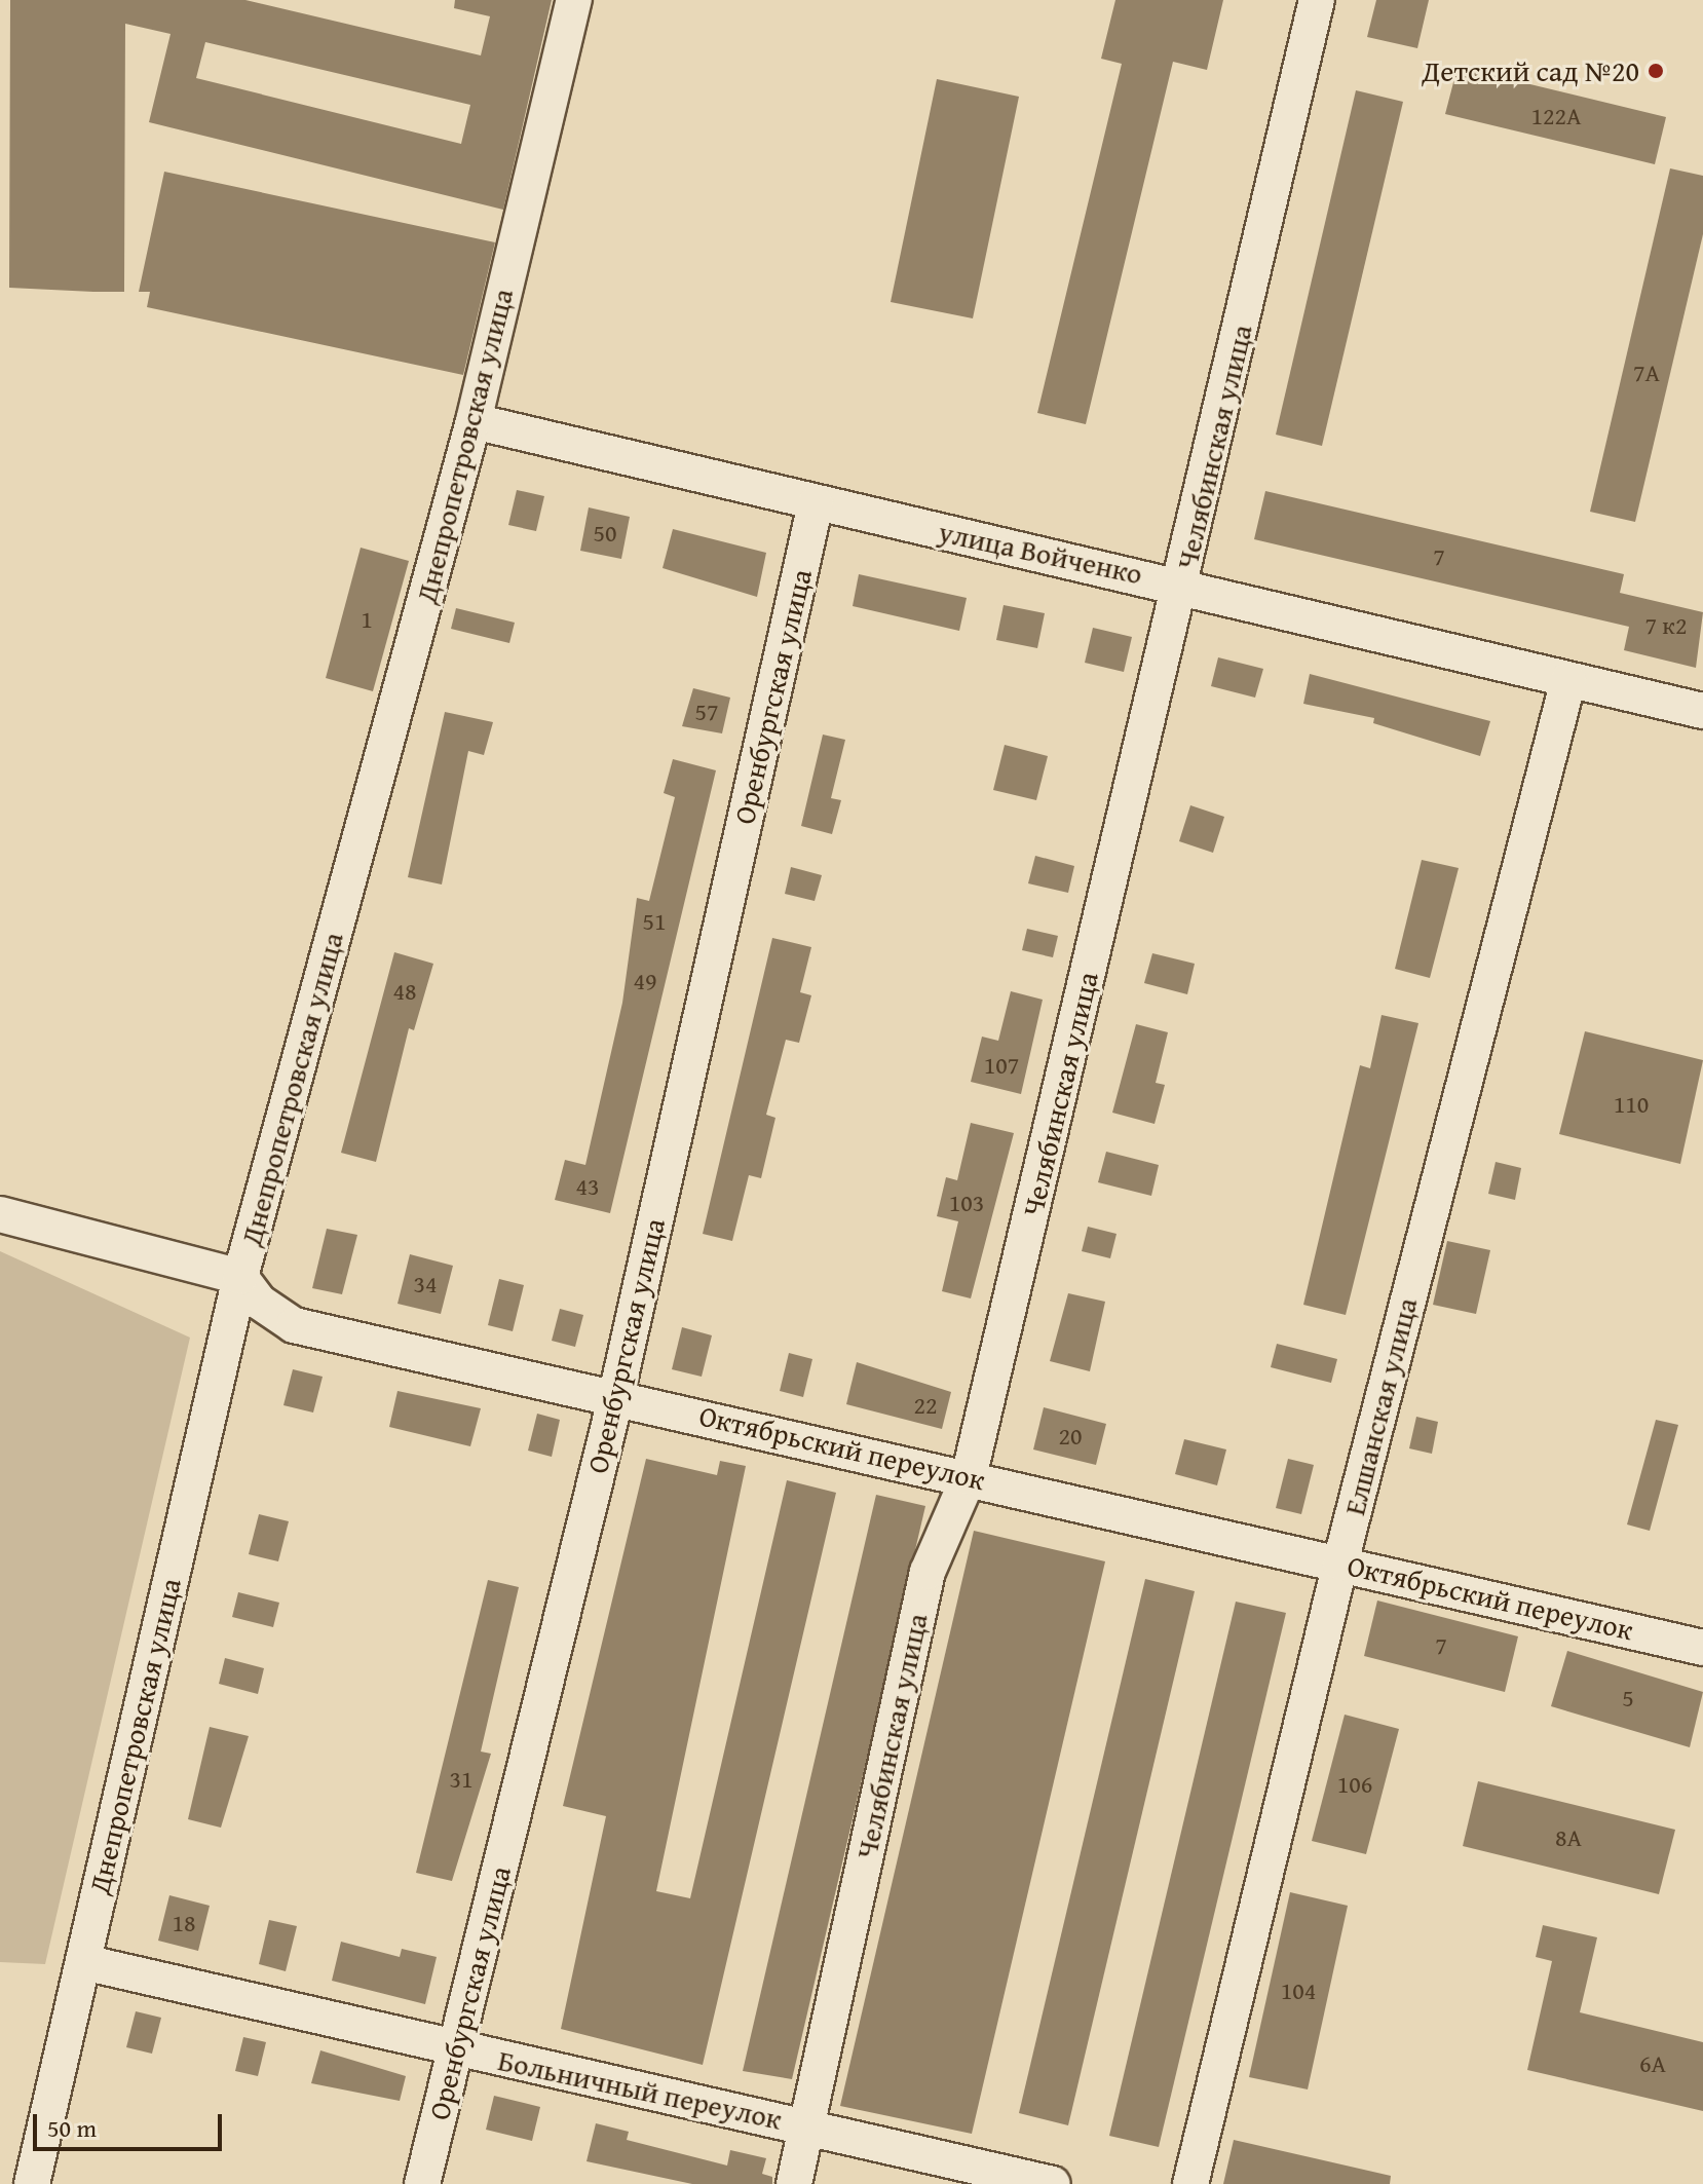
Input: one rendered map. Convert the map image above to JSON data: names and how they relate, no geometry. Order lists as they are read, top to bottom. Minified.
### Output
{"streets":{"street":["Днепропетровская улица","Челябинская улица","улица Войченко","Оренбургская улица","Елшанская улица","Октябрьский переулок","Больничный переулок"]},"crossings":[["Днепропетровская улица","улица Войченко"],["Днепропетровская улица","Октябрьский переулок"],["Днепропетровская улица","Больничный переулок"],["Челябинская улица","улица Войченко"],["Челябинская улица","Октябрьский переулок"],["Челябинская улица","Больничный переулок"],["улица Войченко","Оренбургская улица"],["улица Войченко","Елшанская улица"],["Оренбургская улица","Октябрьский переулок"],["Оренбургская улица","Больничный переулок"],["Елшанская улица","Октябрьский переулок"]],"places":["Детский сад №20"],"house_numbers":["122А","7А","50","7","1","7 к2","57","51","49","48","107","110","43","103","34","22","20","7","5","31","106","8А","18","104","6А"],"scale_bar":"50 m"}
